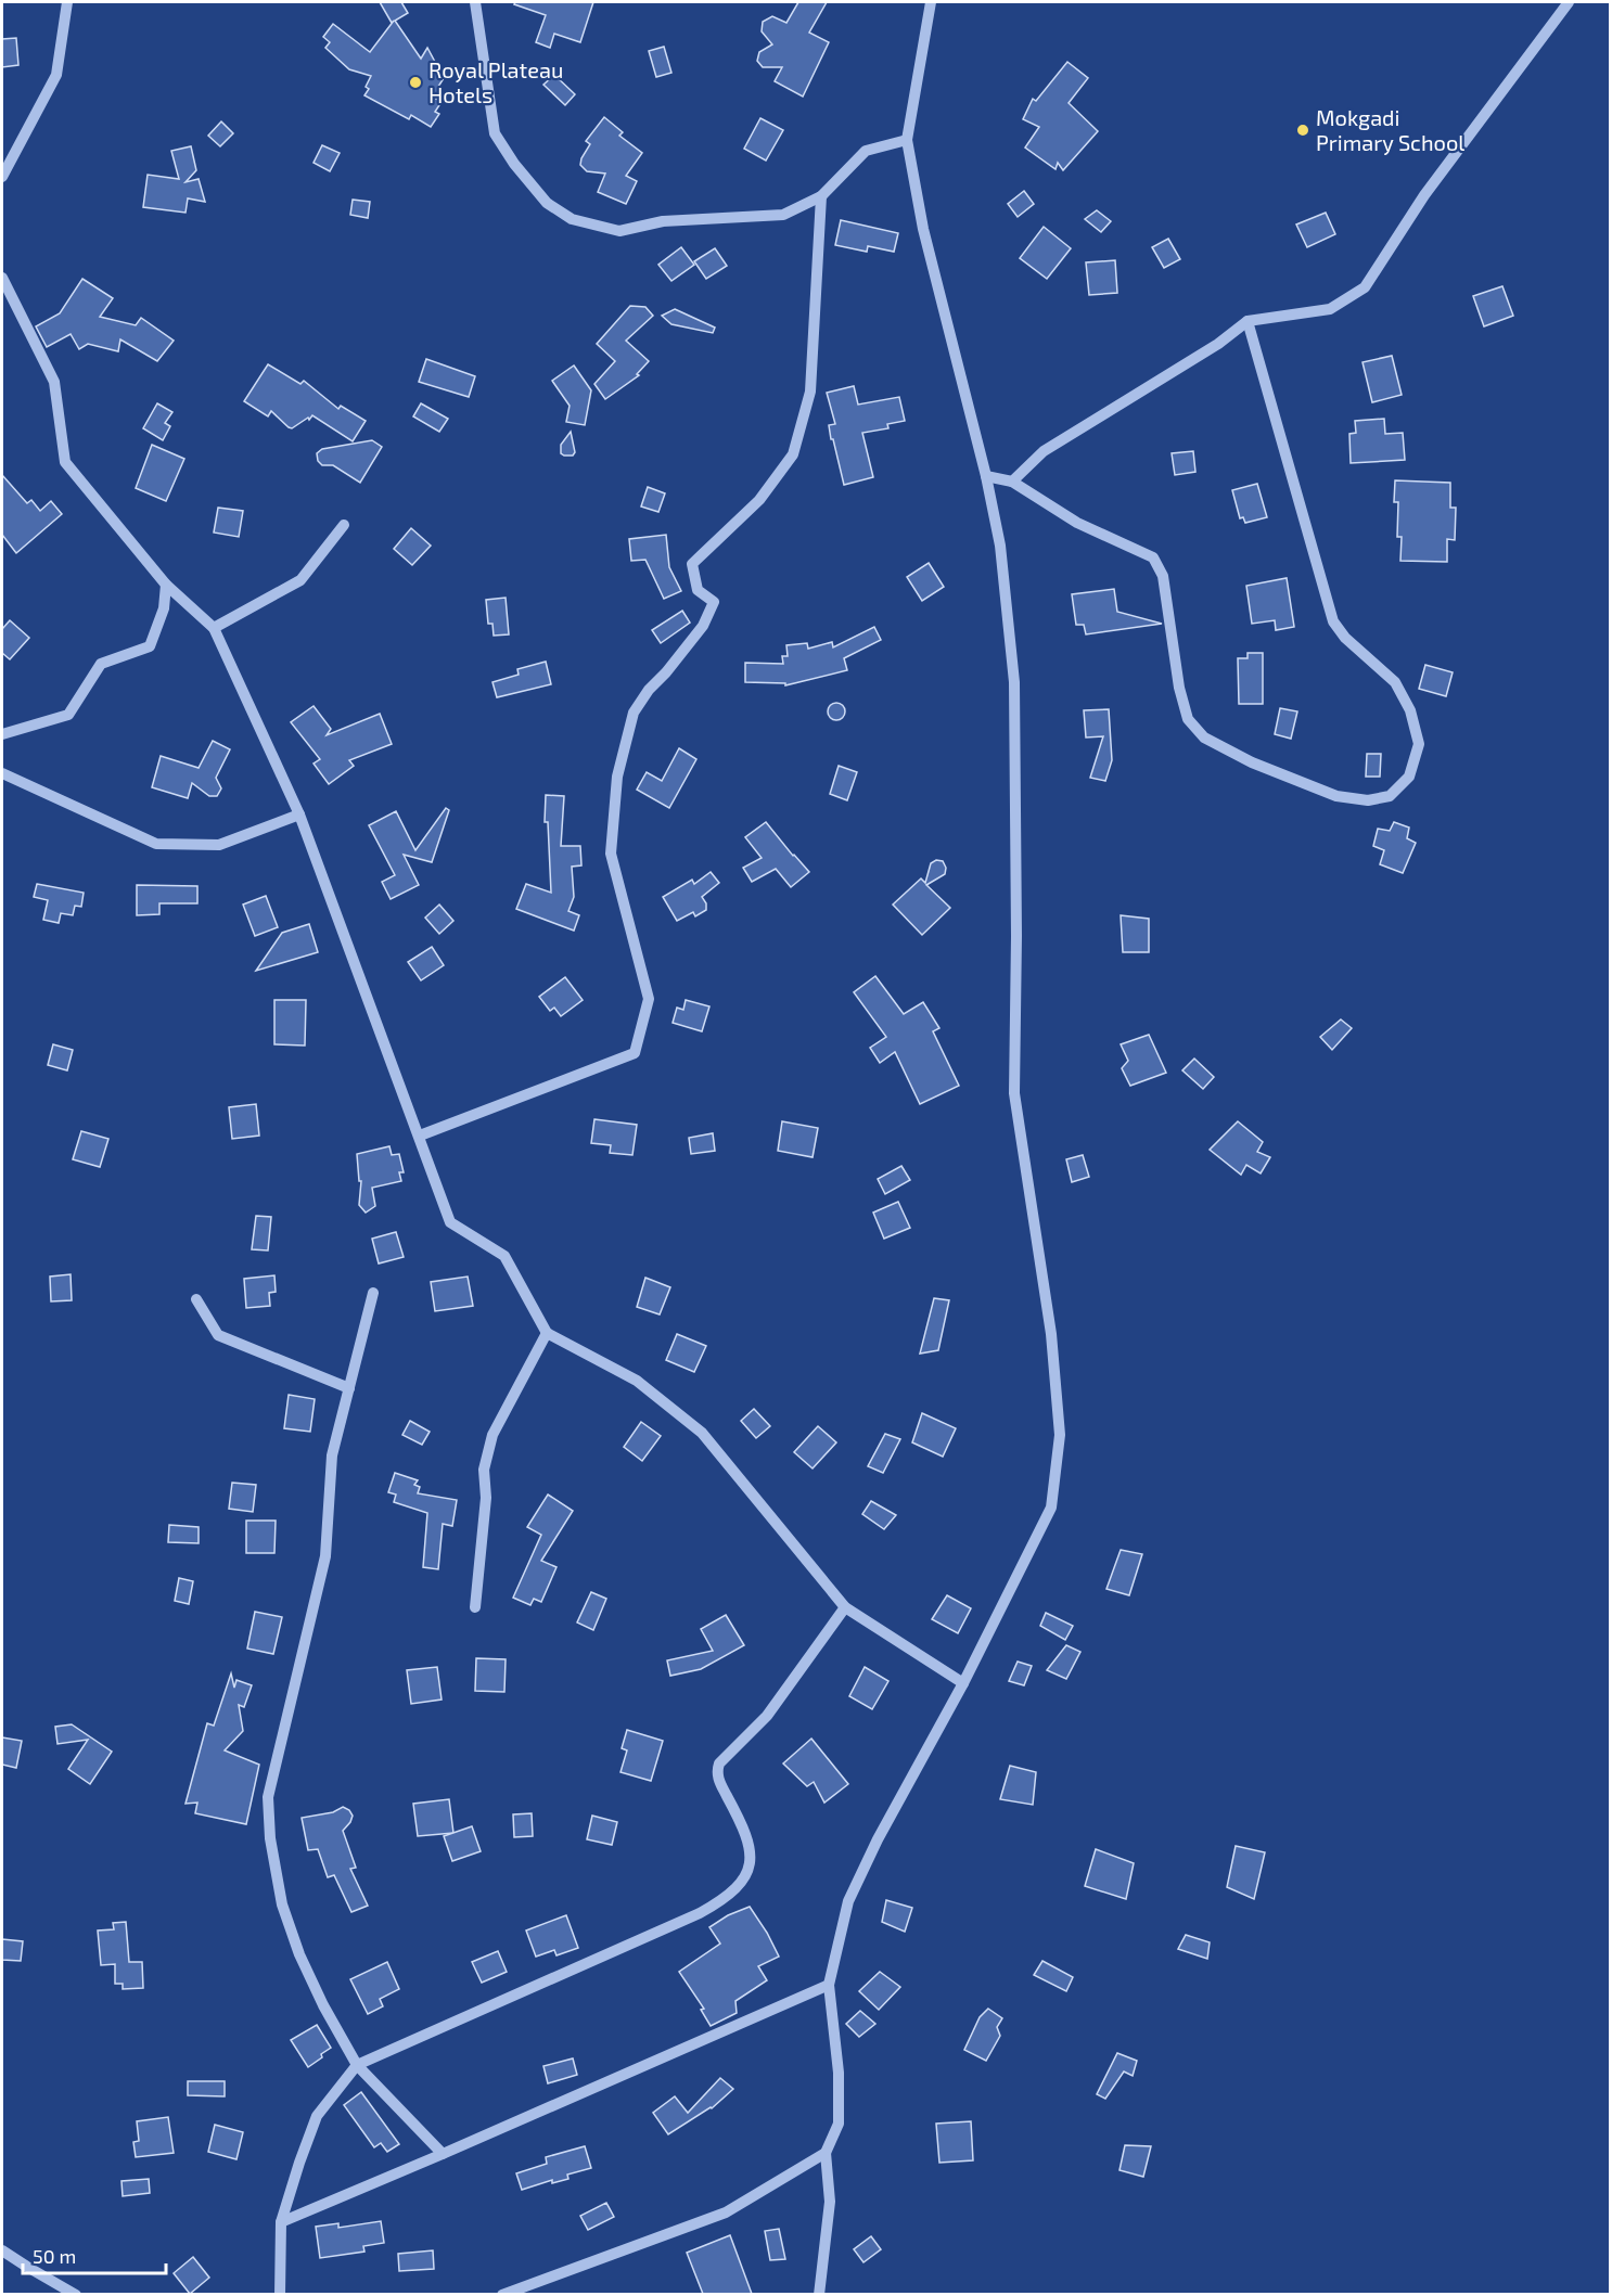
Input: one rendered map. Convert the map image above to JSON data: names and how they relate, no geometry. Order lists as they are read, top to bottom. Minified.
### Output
{"places":["Royal Plateau Hotels","Mokgadi Primary School"],"scale_bar":"50 m"}
